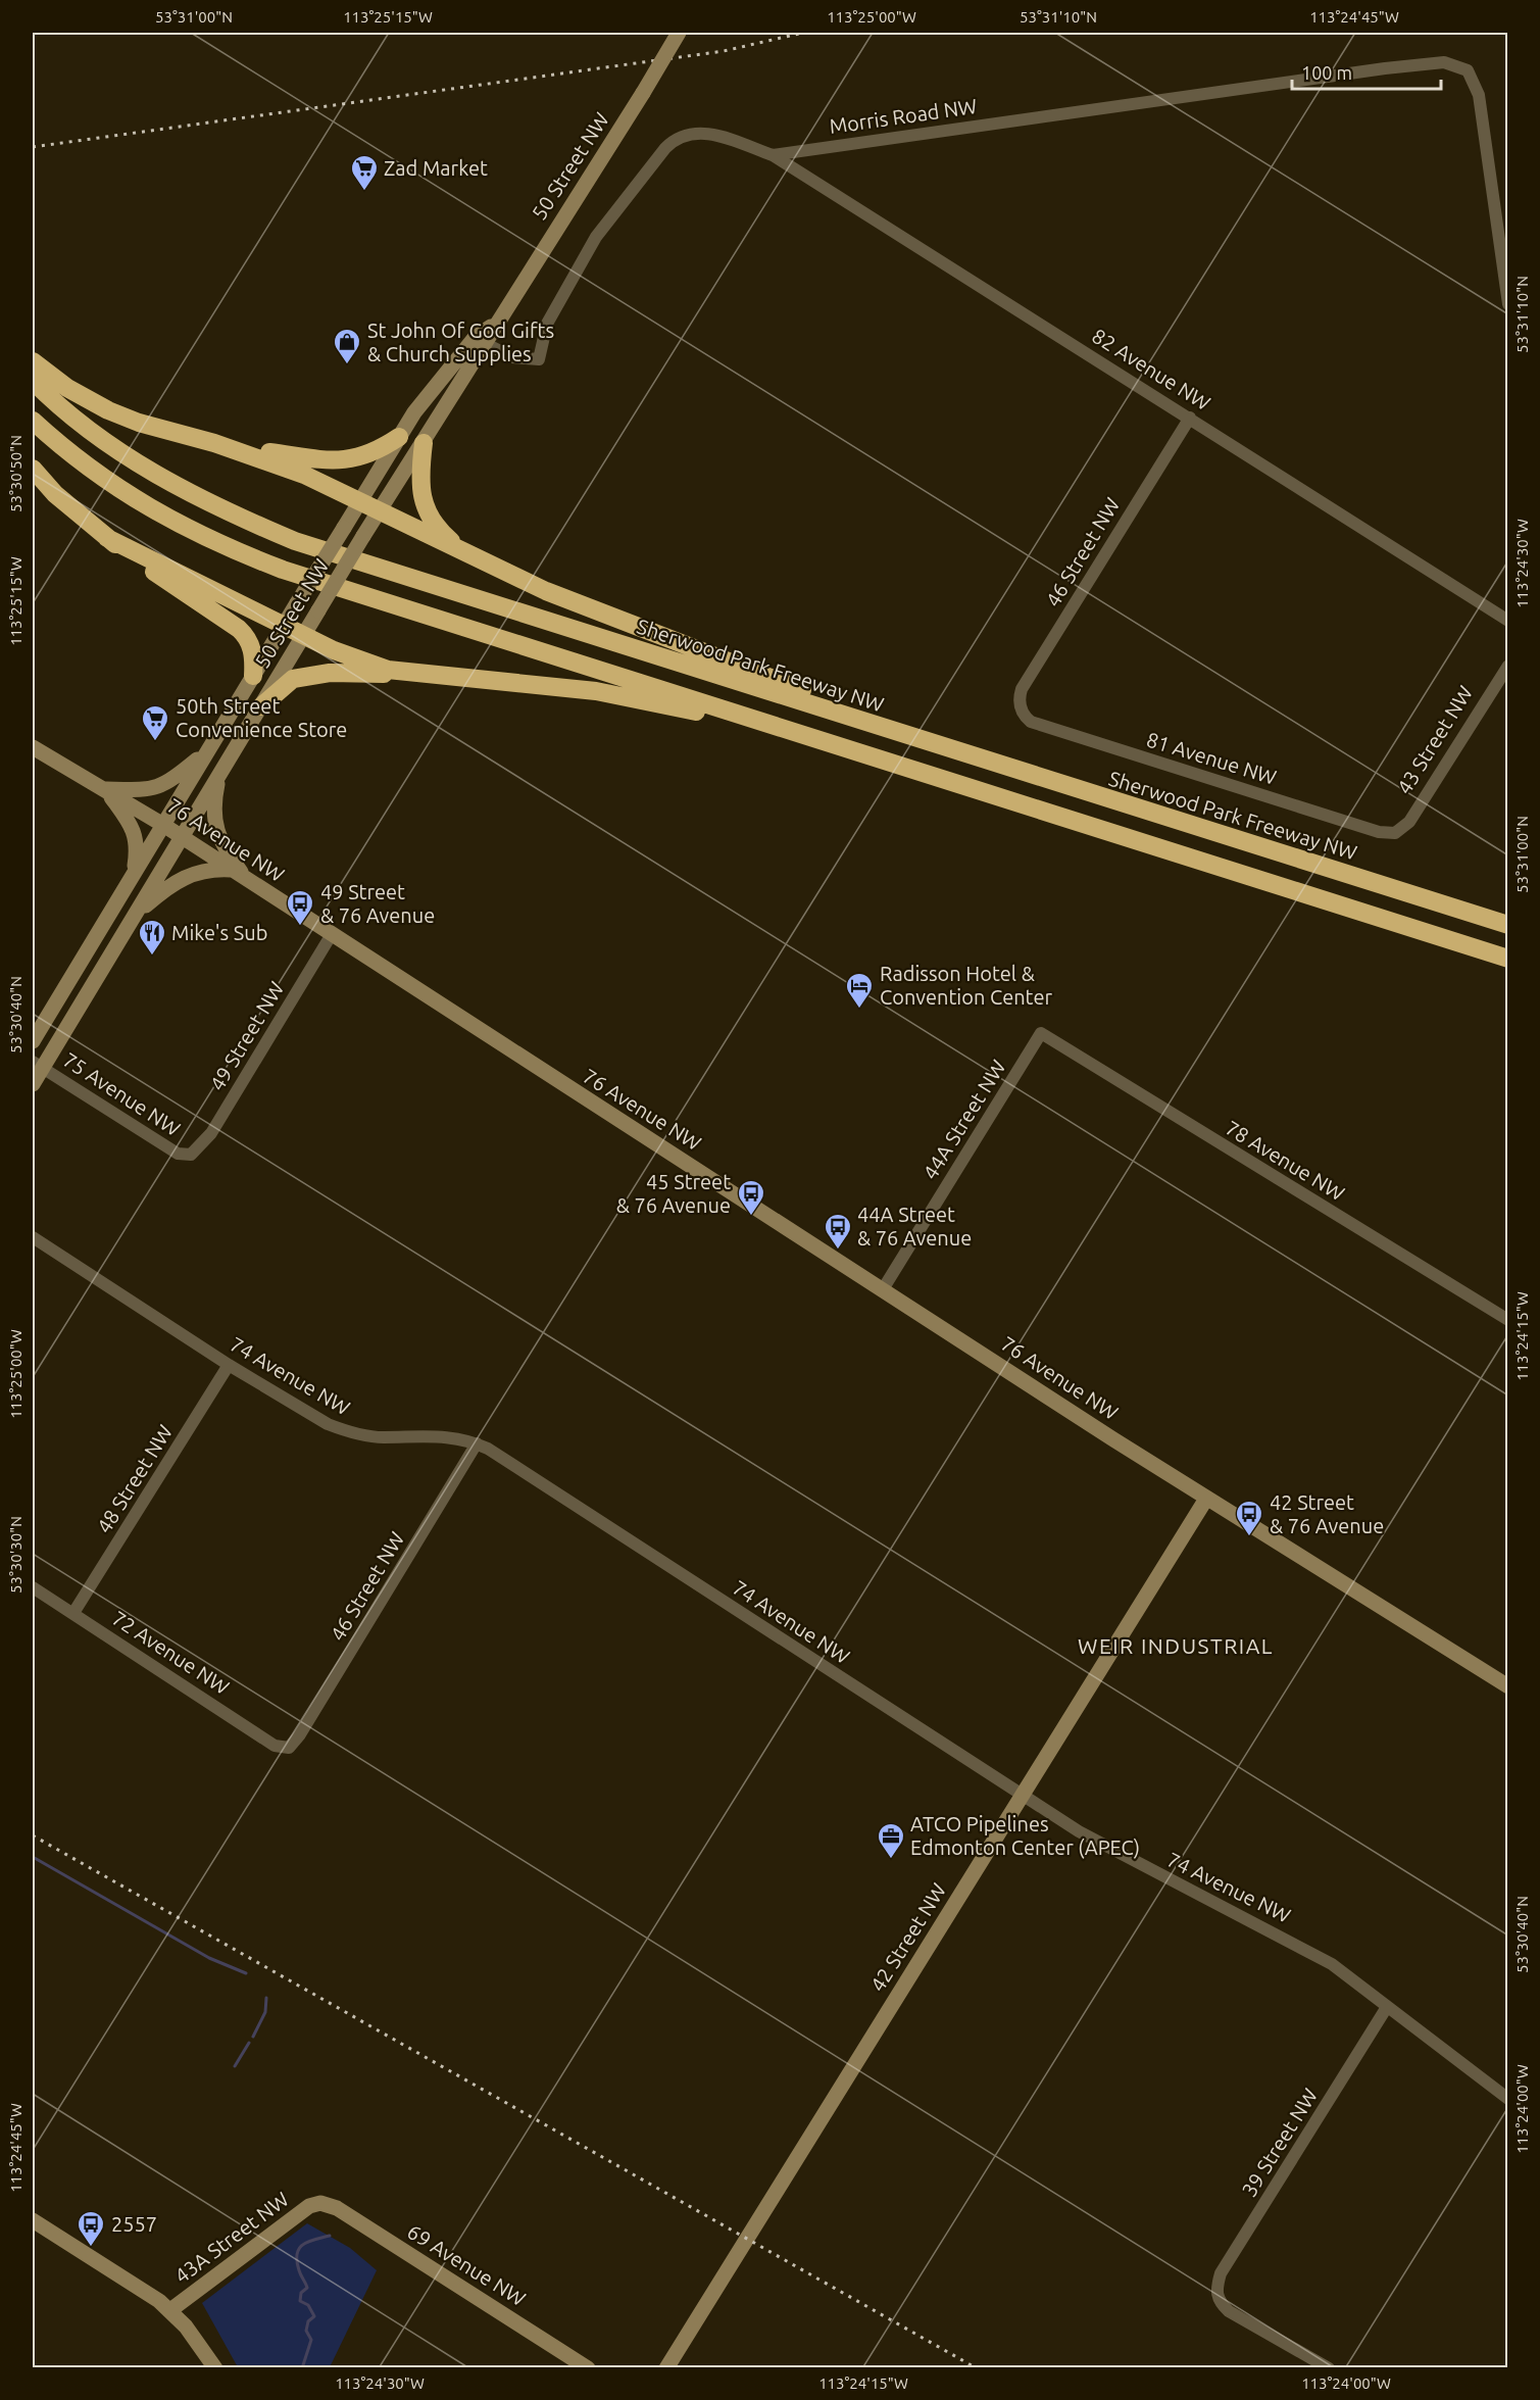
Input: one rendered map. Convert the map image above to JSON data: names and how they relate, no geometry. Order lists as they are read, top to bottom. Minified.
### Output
{"streets":{"highway":["Sherwood Park Freeway NW"],"street":["Morris Road NW","50 Street NW","82 Avenue NW","46 Street NW","43 Street NW","81 Avenue NW","76 Avenue NW","49 Street NW","75 Avenue NW","44A Street NW","78 Avenue NW","74 Avenue NW","48 Street NW","72 Avenue NW","42 Street NW","39 Street NW","43A Street NW","69 Avenue NW"]},"crossings":[["Morris Road NW","50 Street NW"],["Morris Road NW","82 Avenue NW"],["50 Street NW","76 Avenue NW"],["50 Street NW","75 Avenue NW"],["82 Avenue NW","46 Street NW"],["46 Street NW","81 Avenue NW"],["46 Street NW","74 Avenue NW"],["46 Street NW","72 Avenue NW"],["43 Street NW","81 Avenue NW"],["76 Avenue NW","49 Street NW"],["76 Avenue NW","44A Street NW"],["76 Avenue NW","42 Street NW"],["49 Street NW","75 Avenue NW"],["44A Street NW","78 Avenue NW"],["74 Avenue NW","48 Street NW"],["74 Avenue NW","42 Street NW"],["74 Avenue NW","39 Street NW"],["48 Street NW","72 Avenue NW"],["43A Street NW","69 Avenue NW"]],"districts":["WEIR INDUSTRIAL"],"places":{"supermarket":["Zad Market","50th Street Convenience Store"],"shop":["St John Of God Gifts & Church Supplies"],"bus stop":["49 Street & 76 Avenue","45 Street & 76 Avenue","44A Street & 76 Avenue","42 Street & 76 Avenue","2557"],"restaurant":["Mike's Sub"],"hotel":["Radisson Hotel & Convention Center"],"office":["ATCO Pipelines Edmonton Center (APEC)"]},"scale_bar":"100 m","coordinates":["53°31'00\"N","113°25'15\"W","113°25'00\"W","53°31'10\"N","113°24'45\"W","53°30'50\"N","113°24'30\"W","53°30'40\"N","113°24'15\"W","53°30'30\"N","113°24'00\"W"]}
